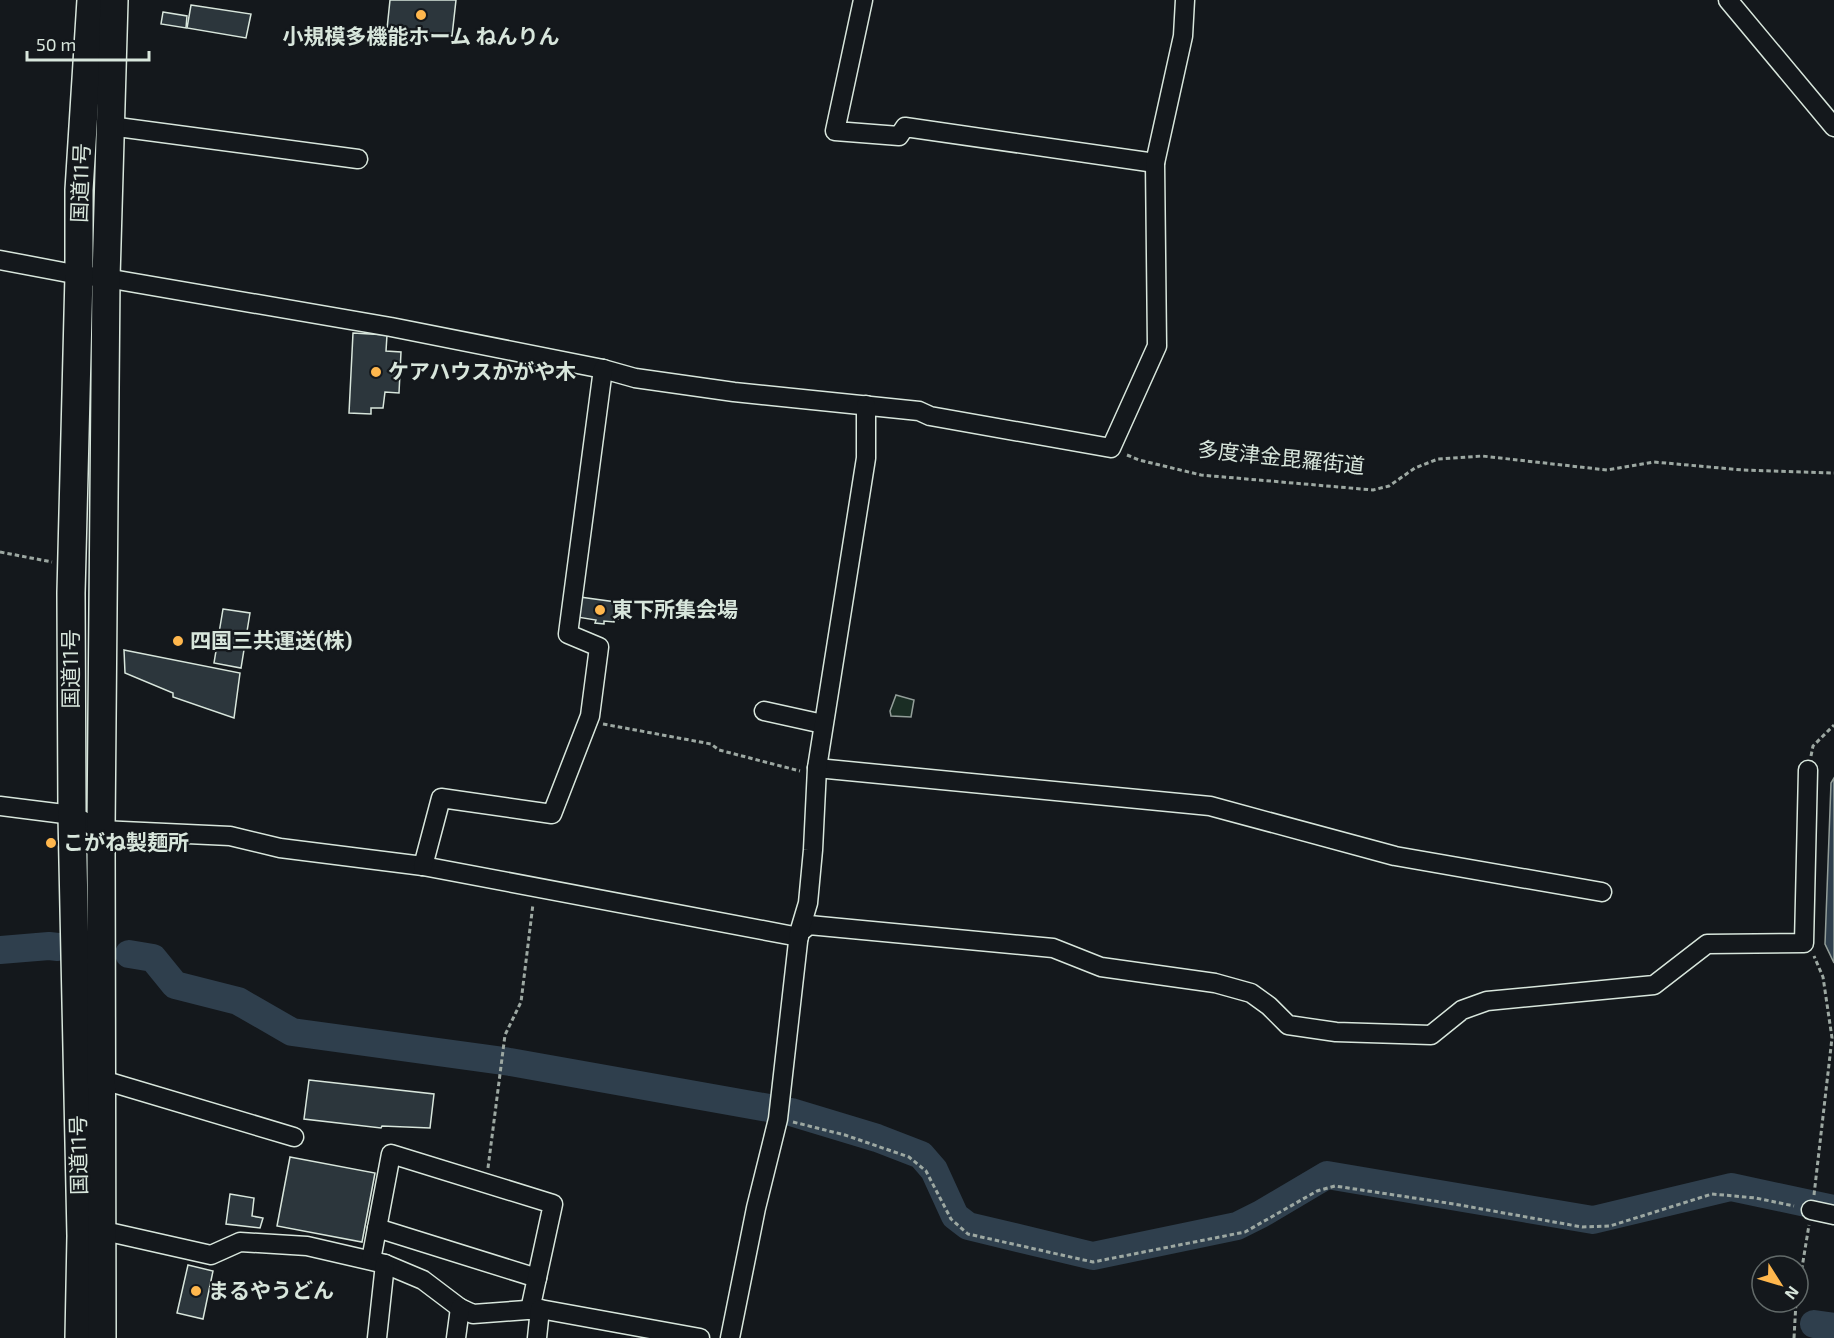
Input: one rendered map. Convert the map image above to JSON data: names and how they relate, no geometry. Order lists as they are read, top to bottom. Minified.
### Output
{"streets":{"highway":["国道11号"],"path":["多度津金毘羅街道"]},"places":["小規模多機能ホーム ねんりん","ケアハウスかがや木","東下所集会場","四国三共運送(株)","こがね製麺所","まるやうどん"],"scale_bar":"50 m","north":"bottom right"}
